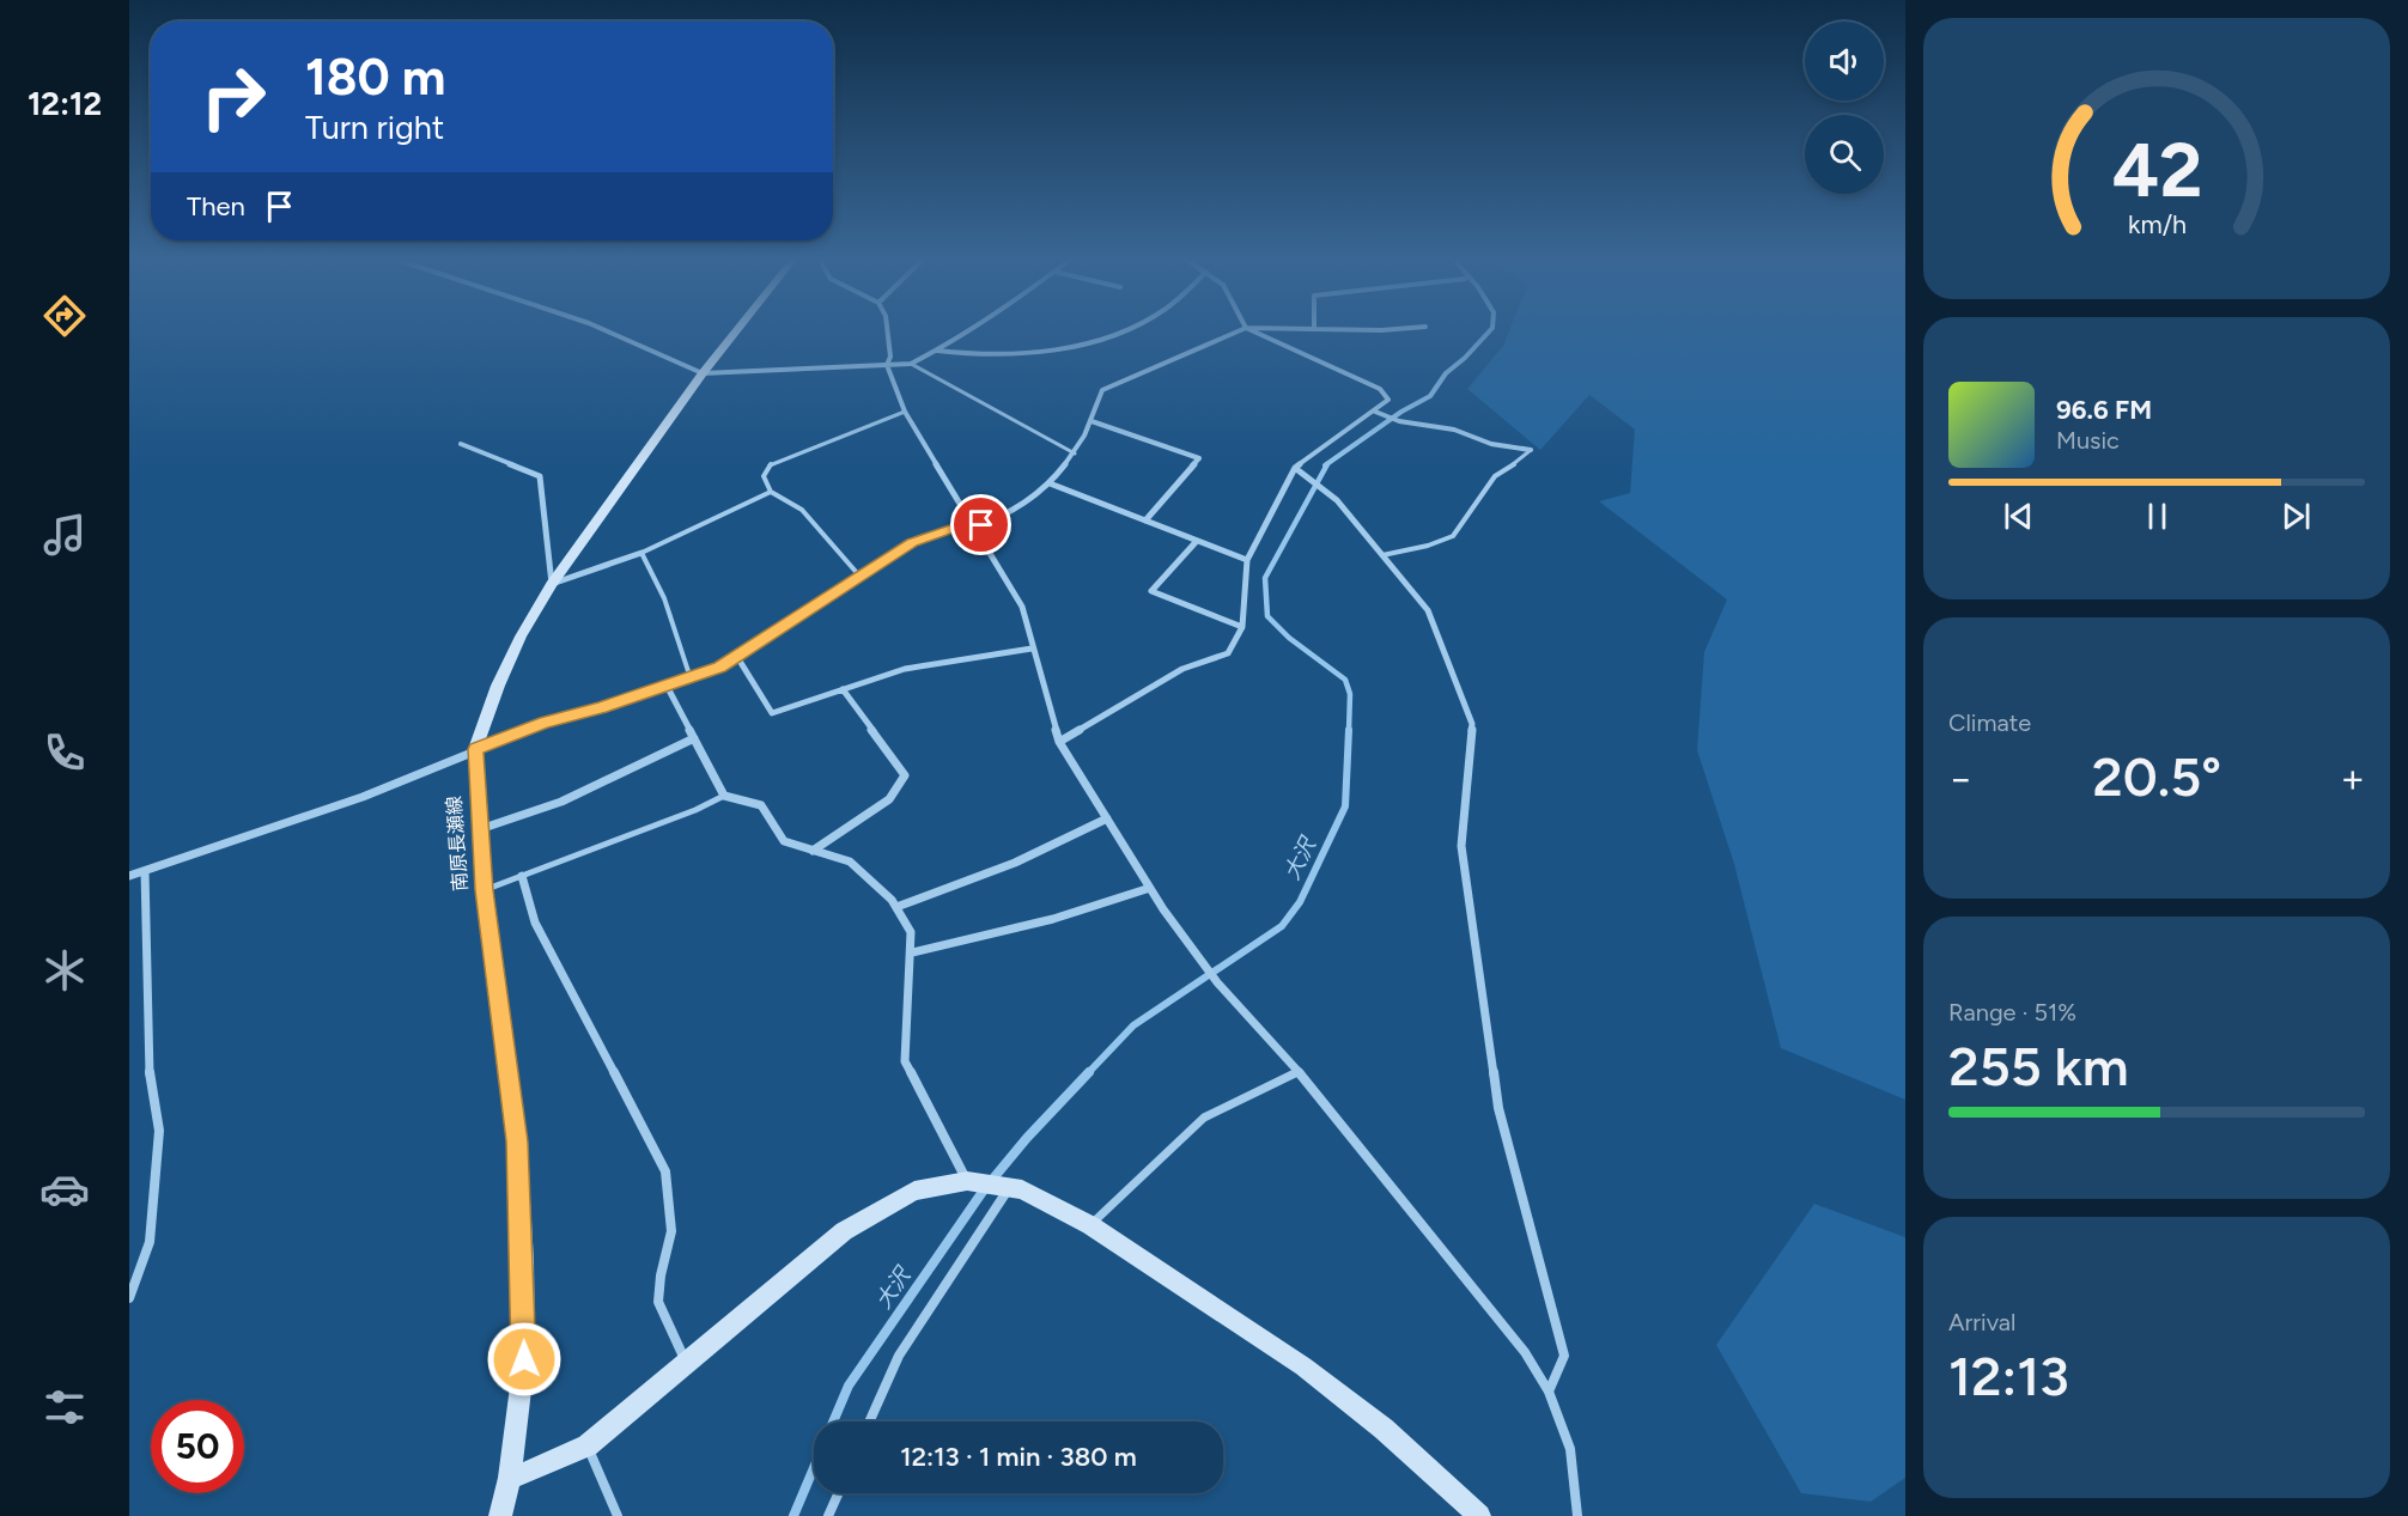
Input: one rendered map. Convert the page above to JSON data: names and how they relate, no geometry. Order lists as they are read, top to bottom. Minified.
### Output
{"streets":{"main road":["南原長瀬線"]},"water":["大沢"],"page":{"tabs":"12:12","turn":["180 m","Turn right"],"then":"Then","song":["96.6 FM","Music"],"tile":["Climate",["Range · 51%","255 km"],["Arrival","12:13"]],"heat":["−","20.5°","+"],"limit":"50","trip":"12:13 · 1 min · 380 m","gauge":["42","km/h"]}}
